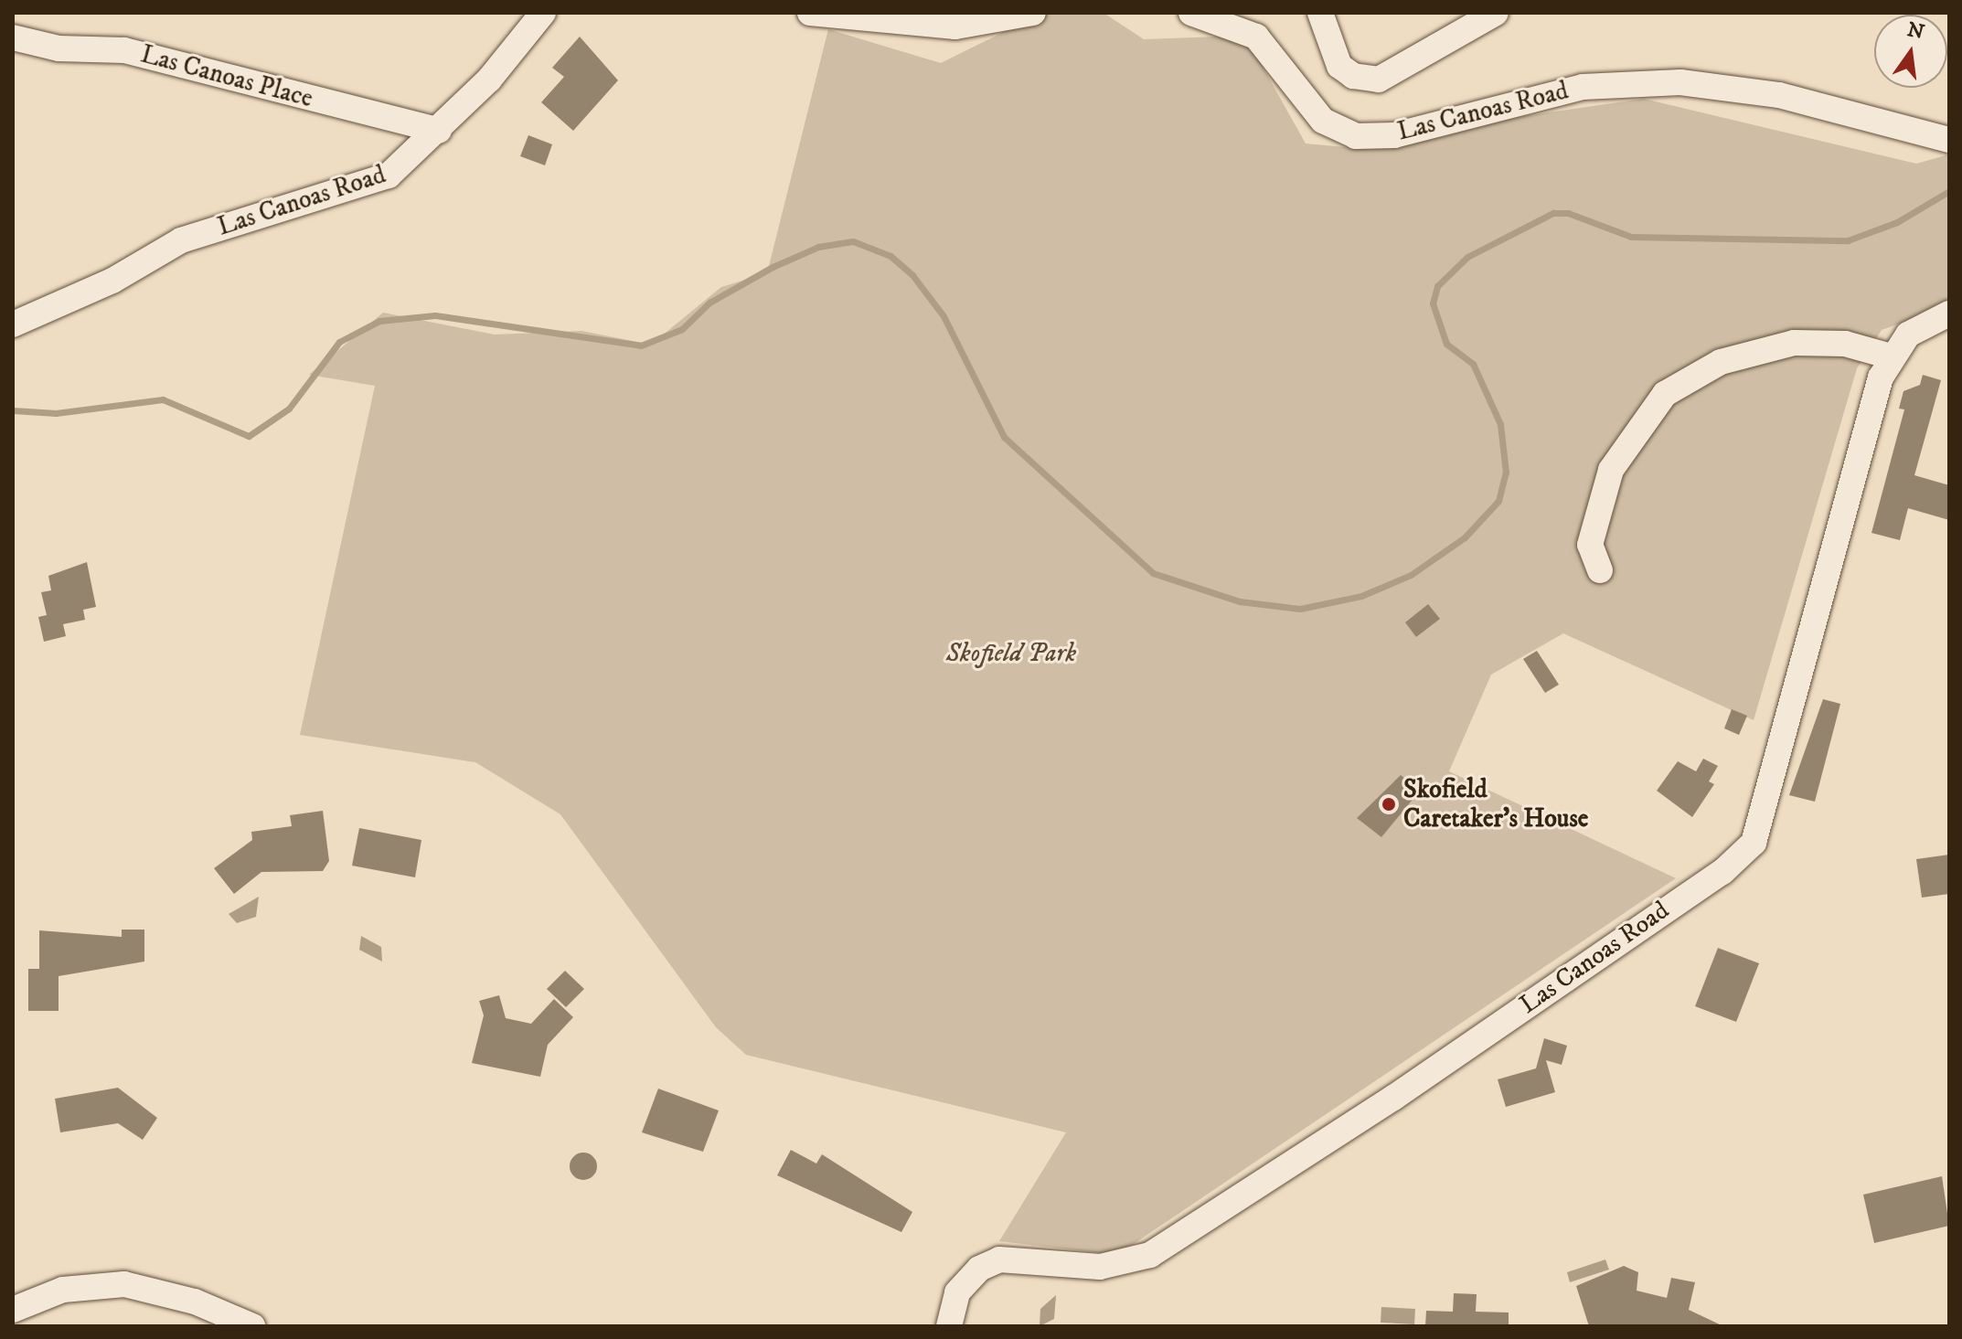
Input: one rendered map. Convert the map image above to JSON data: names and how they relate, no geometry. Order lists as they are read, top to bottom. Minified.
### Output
{"streets":{"street":["Las Canoas Place","Las Canoas Road"]},"crossings":[["Las Canoas Place","Las Canoas Road"]],"parks":["Skofield Park"],"places":["Skofield Caretaker's House"],"north":"top"}
